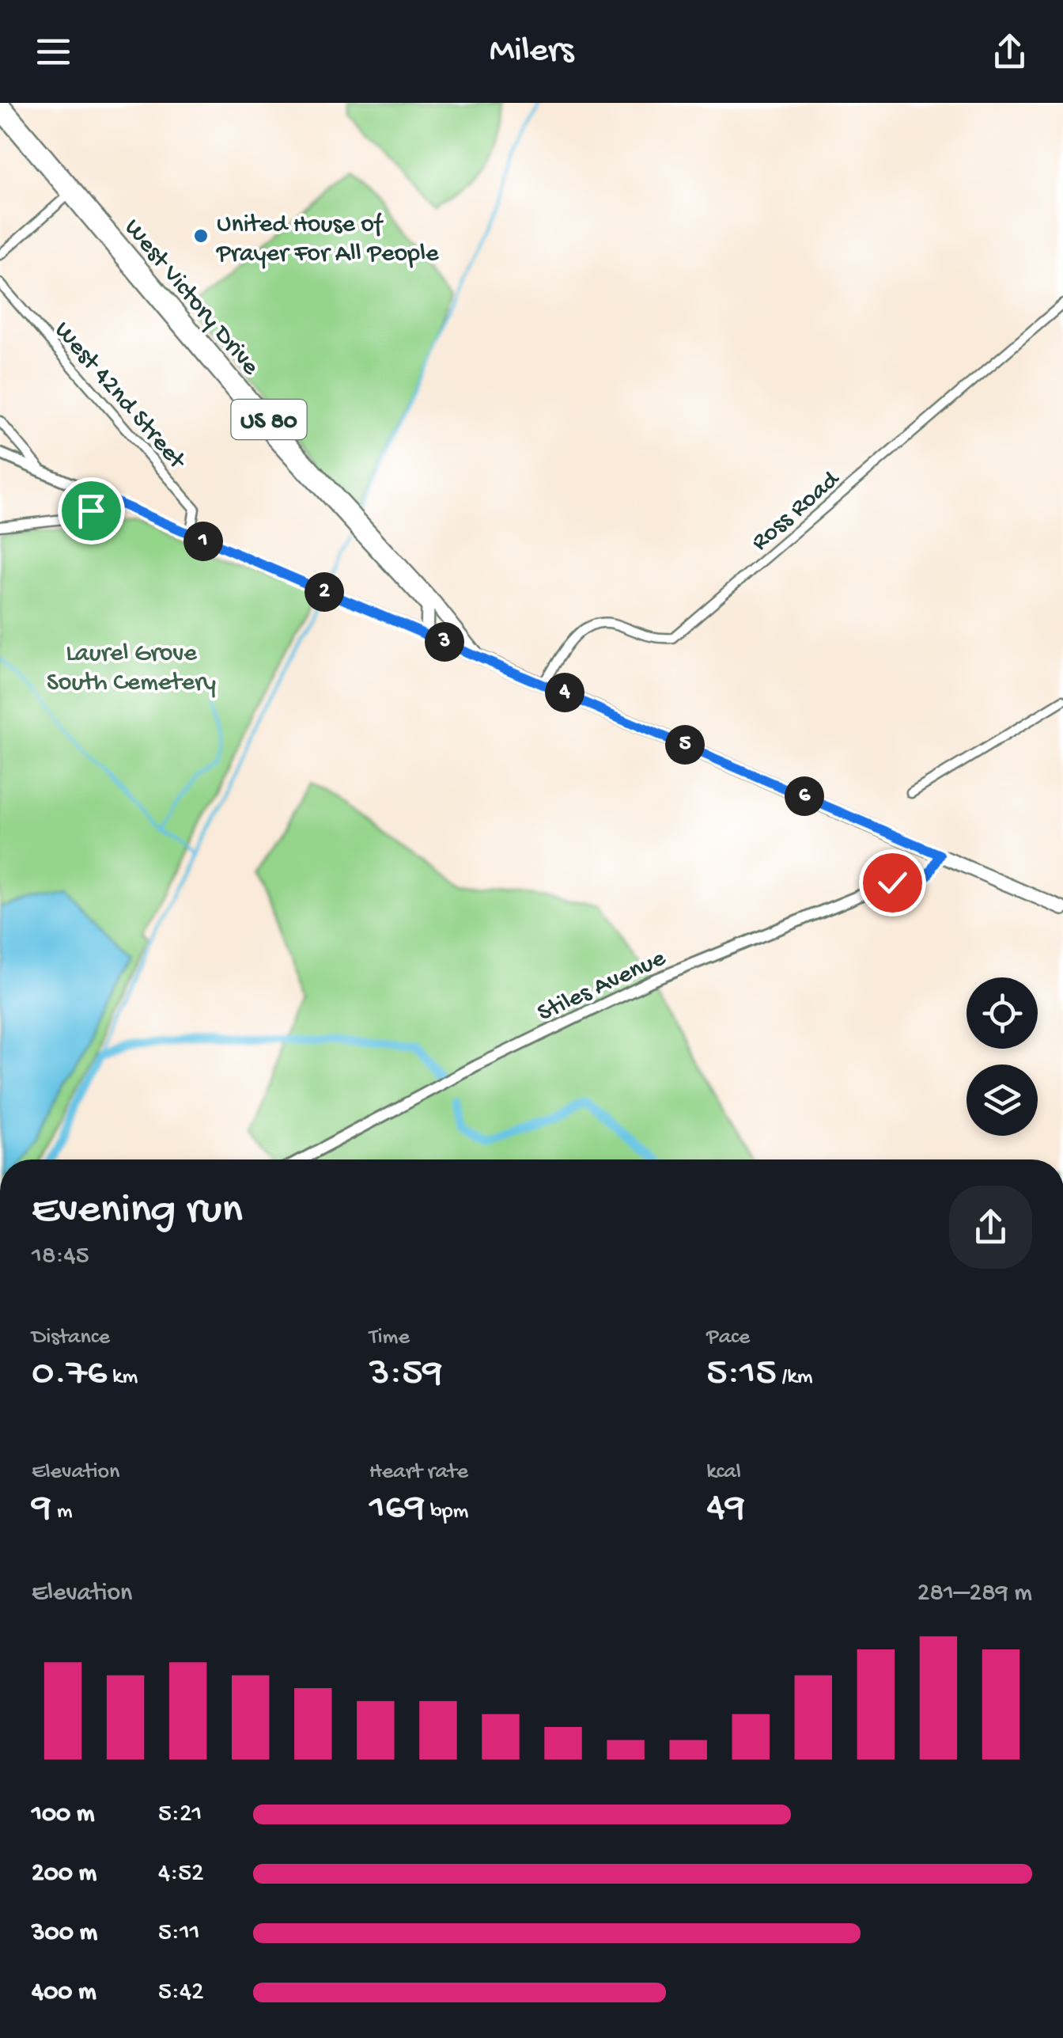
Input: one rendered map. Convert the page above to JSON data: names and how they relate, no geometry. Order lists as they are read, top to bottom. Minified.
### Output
{"streets":{"main road":["West Victory Drive","US 80"],"street":["West 42nd Street","Ross Road","Stiles Avenue"]},"crossings":[["West Victory Drive","US 80"],["US 80","Ross Road"],["US 80","Stiles Avenue"]],"parks":["Laurel Grove South Cemetery"],"places":["United House of Prayer For All People"],"page":{"header":"Milers","pins":["1","2","3","4","5","6"],"heading":["Evening run","18:45"],"stats":[["Distance","0.76 km"],["Time","3:59"],["Pace","5:15 /km"],["Elevation","9 m"],["Heart rate","169 bpm"],["kcal","49"]],"chart":["Elevation","281–289 m"],"list":[{"name":"100 m","note":"5:21"},{"name":"200 m","note":"4:52"},{"name":"300 m","note":"5:11"},{"name":"400 m","note":"5:42"}]}}
